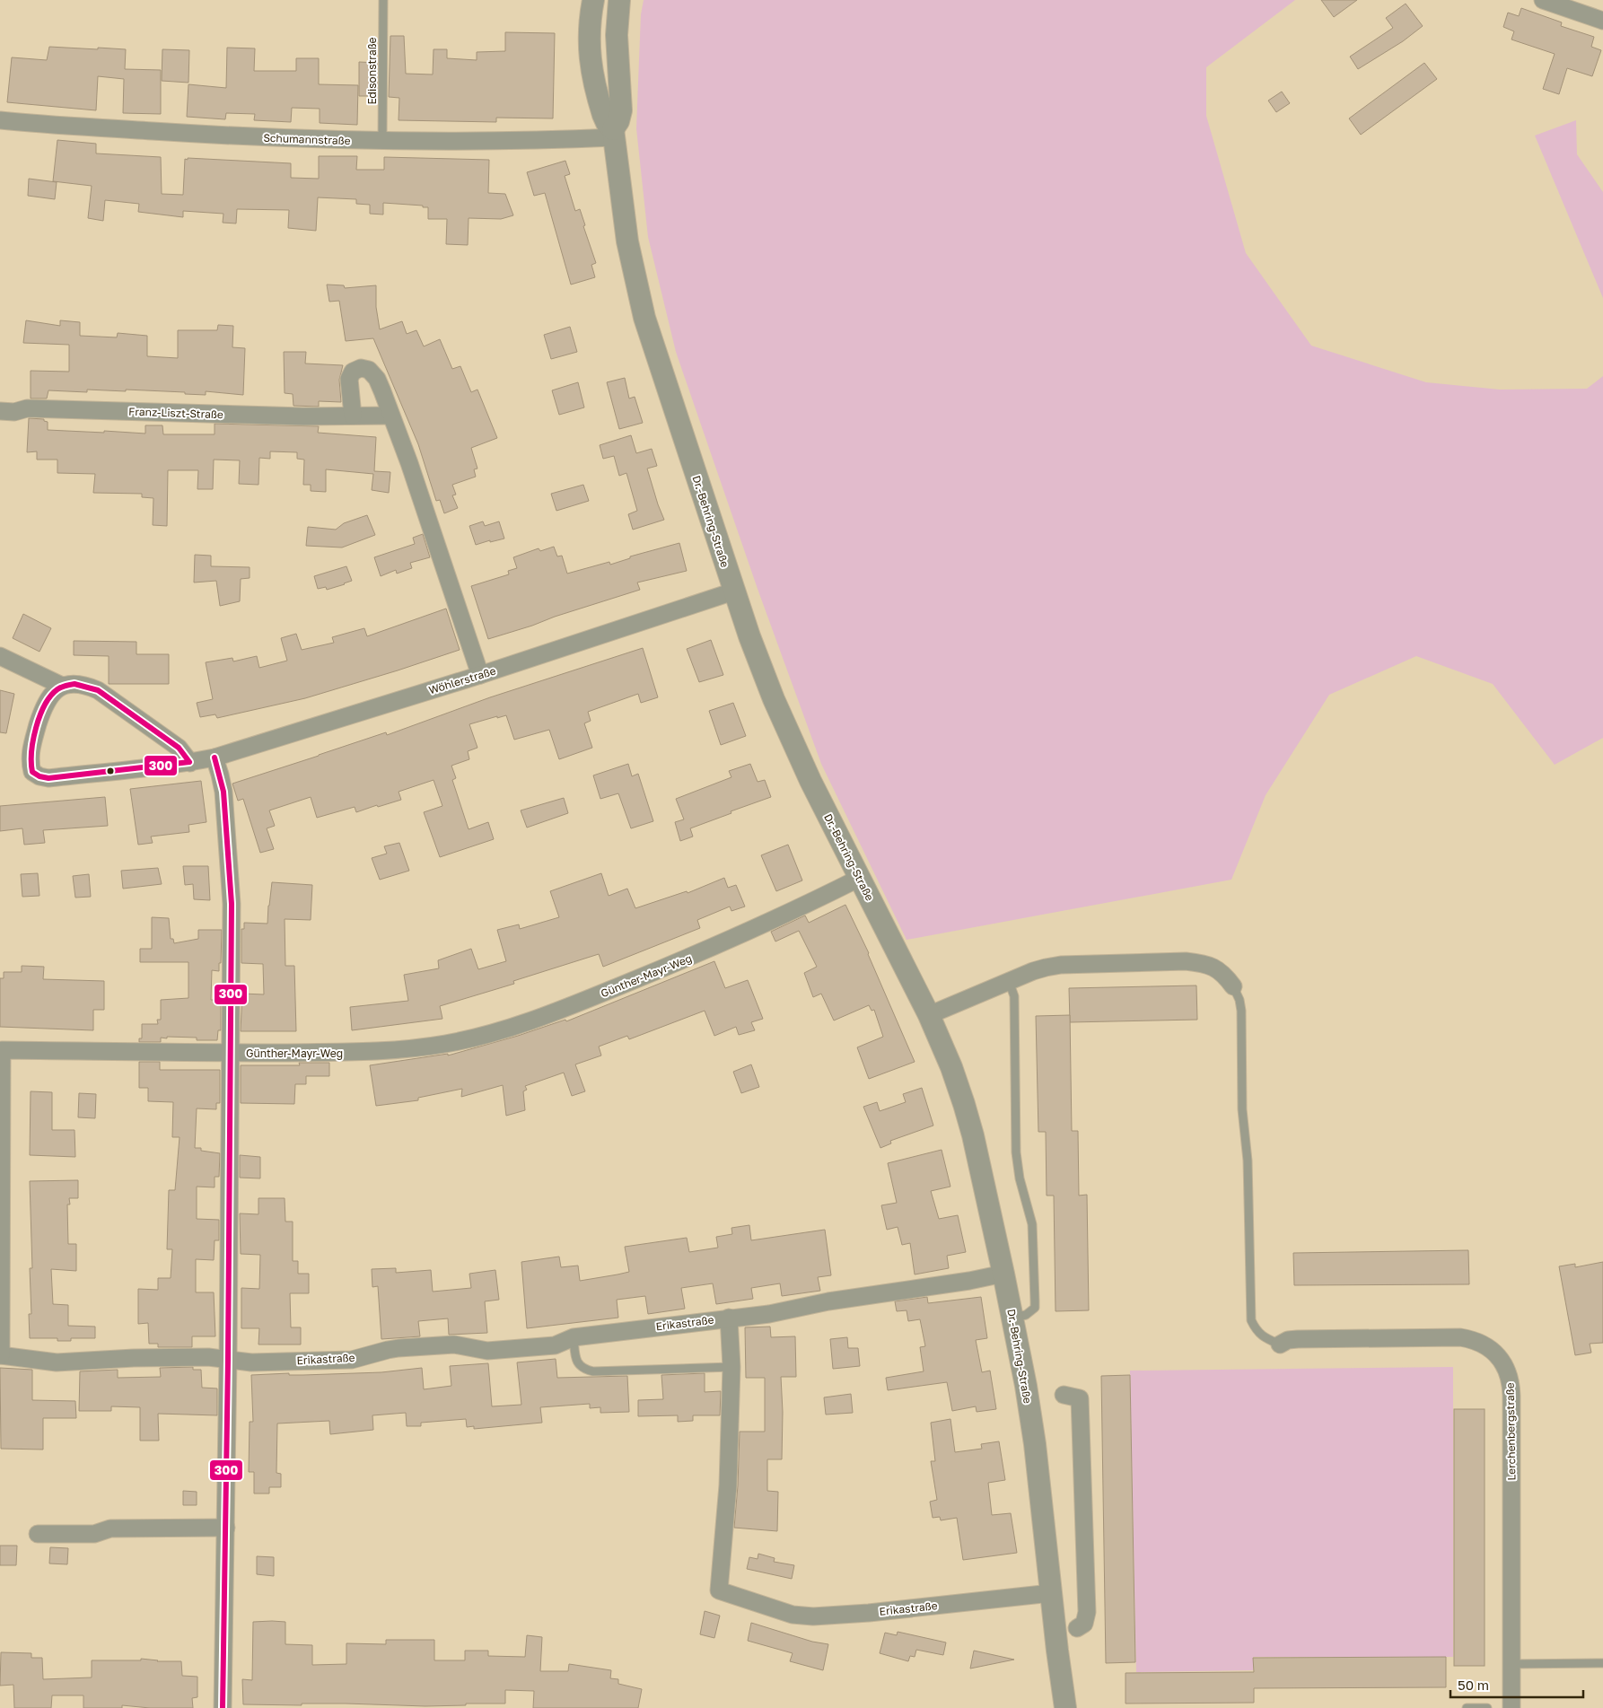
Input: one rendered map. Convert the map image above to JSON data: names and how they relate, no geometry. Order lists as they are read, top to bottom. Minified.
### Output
{"streets":{"street":["Schumannstraße","Franz-Liszt-Straße","Dr.-Behring-Straße","Wöhlerstraße","Günther-Mayr-Weg","Erikastraße","Lerchenbergstraße"],"lane":["Edisonstraße"]},"crossings":[["Edisonstraße","Schumannstraße"],["Schumannstraße","Dr.-Behring-Straße"],["Dr.-Behring-Straße","Wöhlerstraße"],["Dr.-Behring-Straße","Günther-Mayr-Weg"],["Dr.-Behring-Straße","Erikastraße"],["Günther-Mayr-Weg","Erikastraße"]],"lines":["transit line 300"],"scale_bar":"50 m"}
